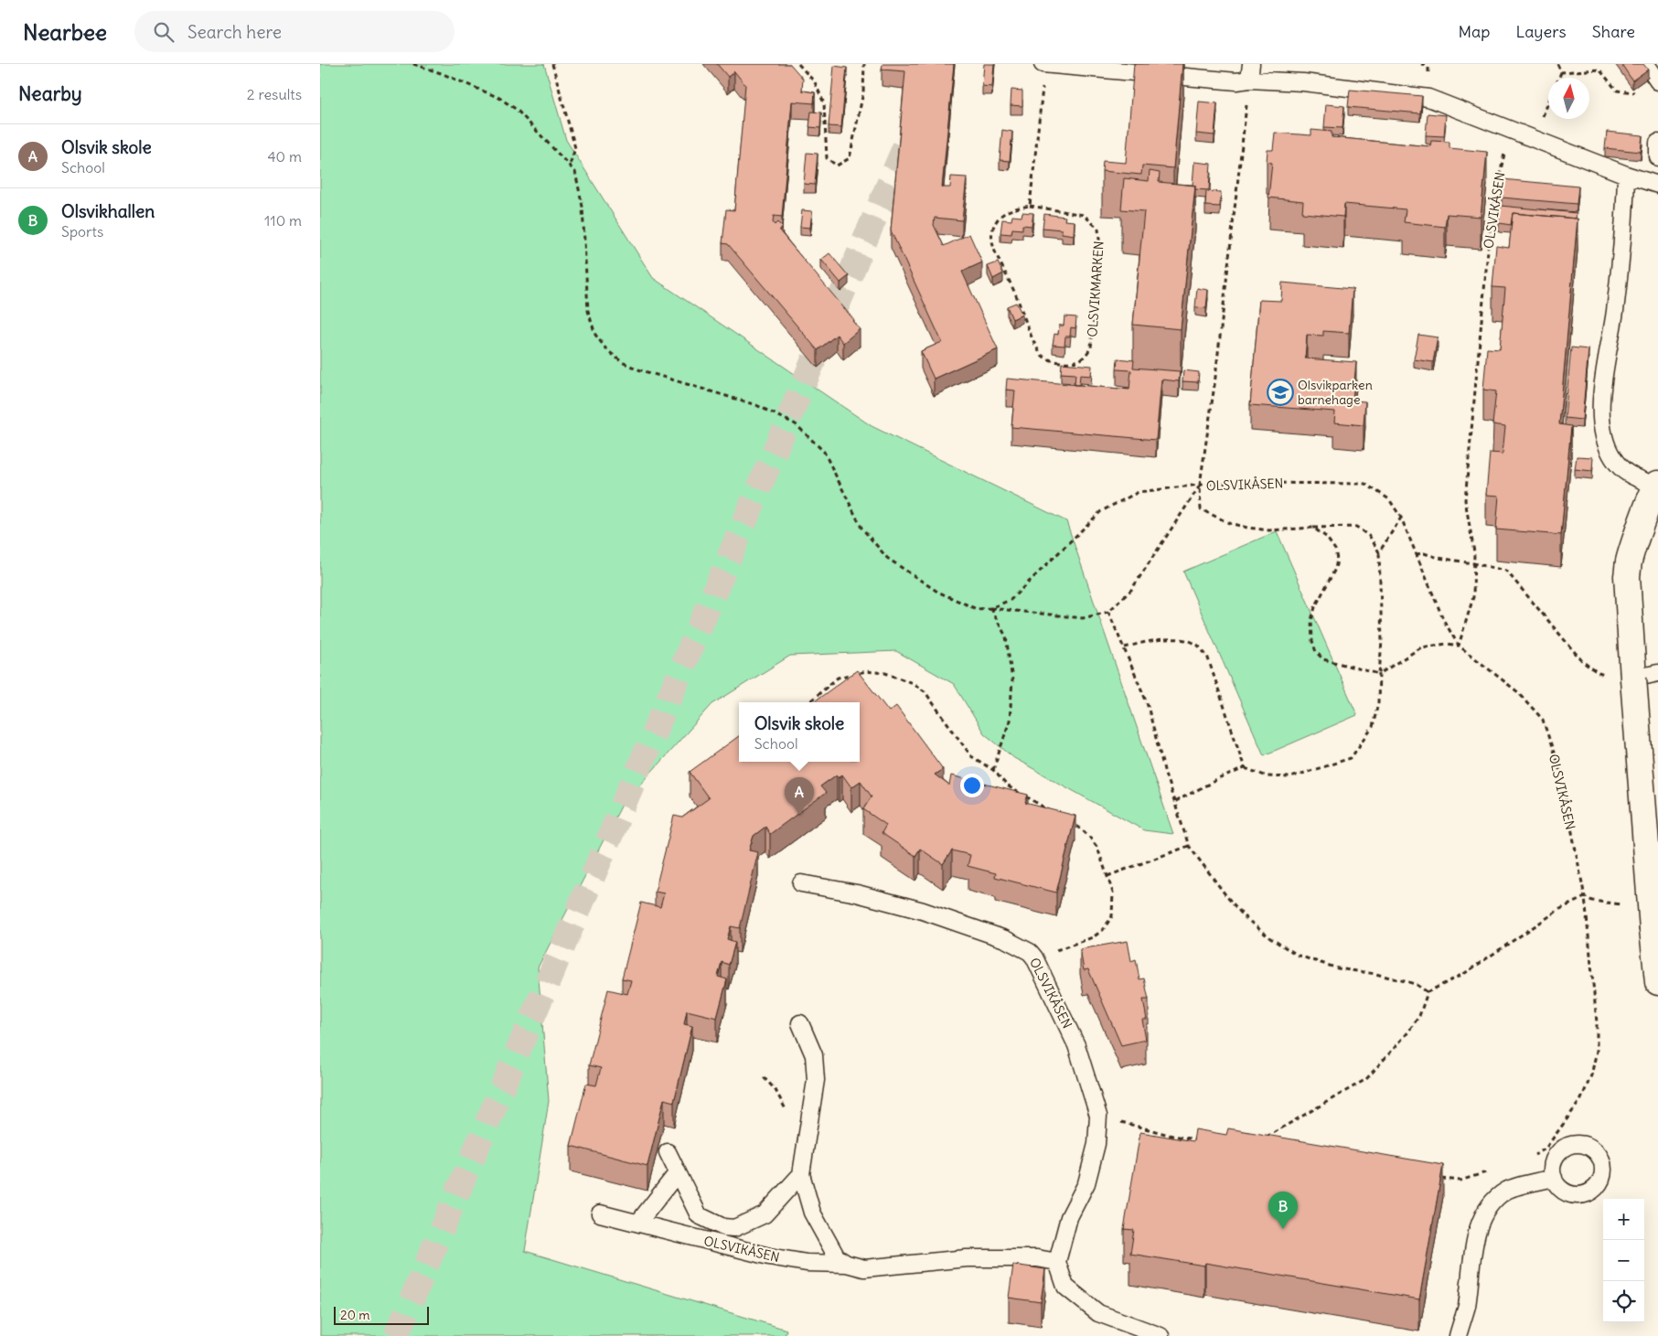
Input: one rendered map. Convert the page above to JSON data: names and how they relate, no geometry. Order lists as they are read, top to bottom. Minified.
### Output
{"streets":{"lane":["OLSVIKÅSEN"],"path":["OLSVIKMARKEN"]},"places":{"school or university":["Olsvikparken barnehage"]},"scale_bar":"20 m","north":"top","page":{"header":"Nearbee","search":"Search here","nav":["Map","Layers","Share"],"heading":["Nearby","2 results"],"list":[{"mark":"A","name":"Olsvik skole","note":"School","value":"40 m"},{"mark":"B","name":"Olsvikhallen","note":"Sports","value":"110 m"}],"popup":["Olsvik skole","School"],"pins":["A","B"],"map_buttons":["+","−"],"scale":"20 m"}}
